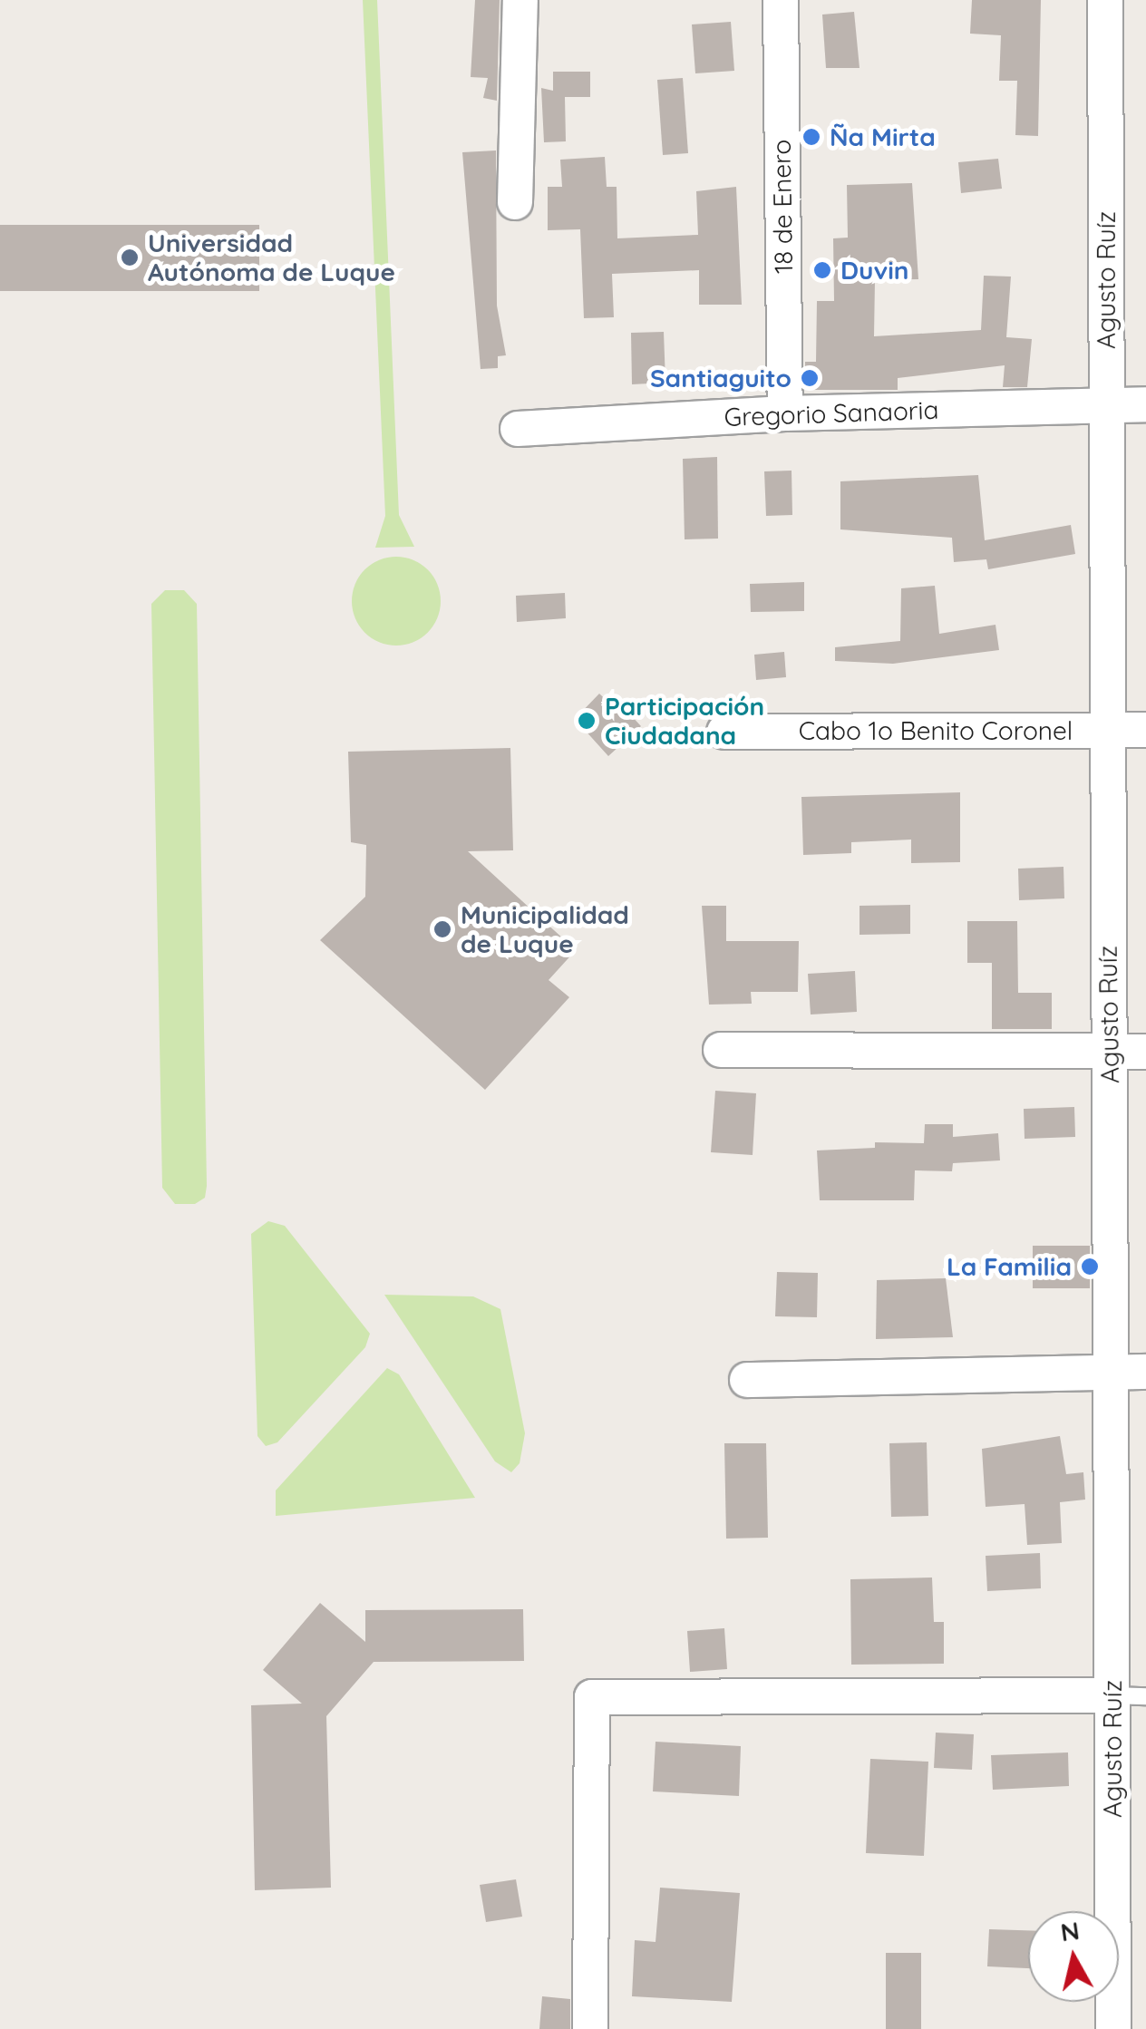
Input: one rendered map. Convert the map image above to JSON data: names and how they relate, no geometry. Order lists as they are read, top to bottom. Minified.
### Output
{"streets":{"street":["18 de Enero","Agusto Ruíz","Gregorio Sanaoria","Cabo 1o Benito Coronel"]},"crossings":[["18 de Enero","Gregorio Sanaoria"],["Agusto Ruíz","Gregorio Sanaoria"],["Agusto Ruíz","Cabo 1o Benito Coronel"]],"places":["Ña Mirta","Universidad Autónoma de Luque","Duvin","Santiaguito","Participación Ciudadana","Municipalidad de Luque","La Familia"],"north":"top"}
